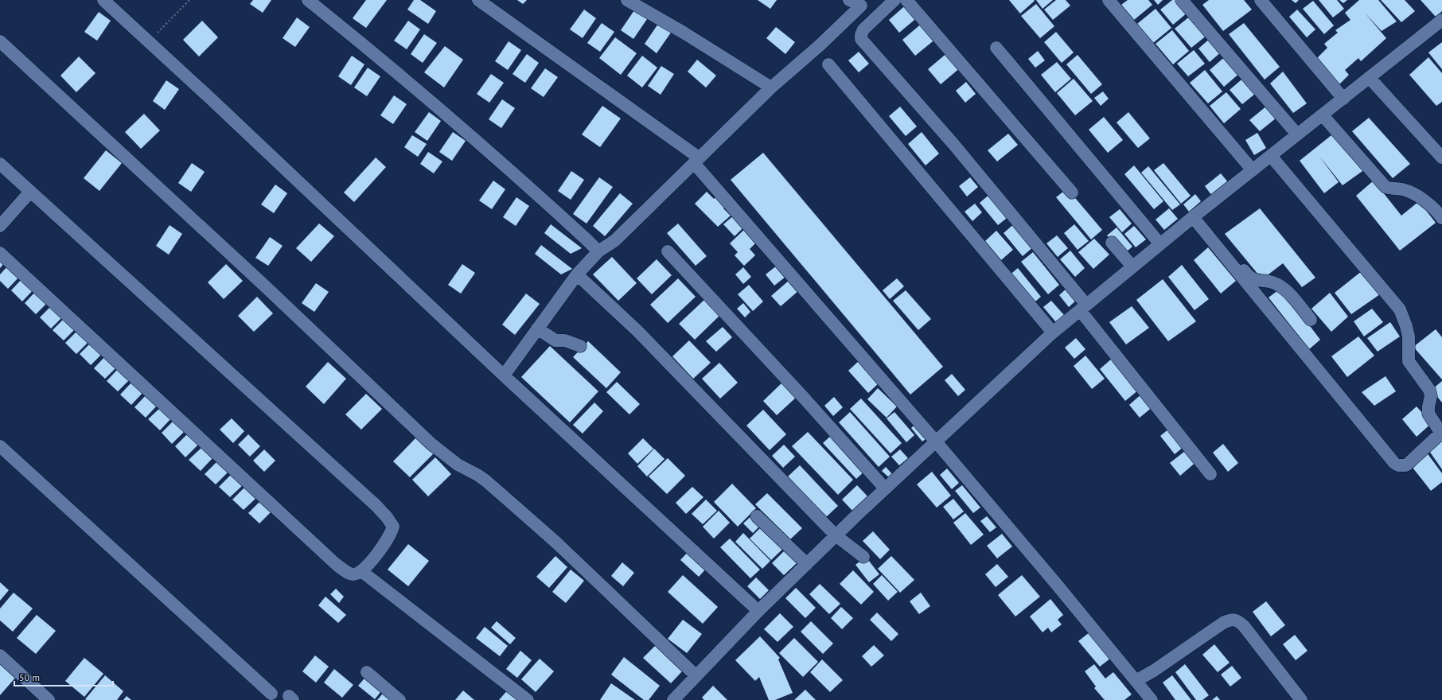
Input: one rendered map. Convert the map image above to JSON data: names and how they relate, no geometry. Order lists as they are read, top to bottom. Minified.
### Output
{"scale_bar":"50 m"}
